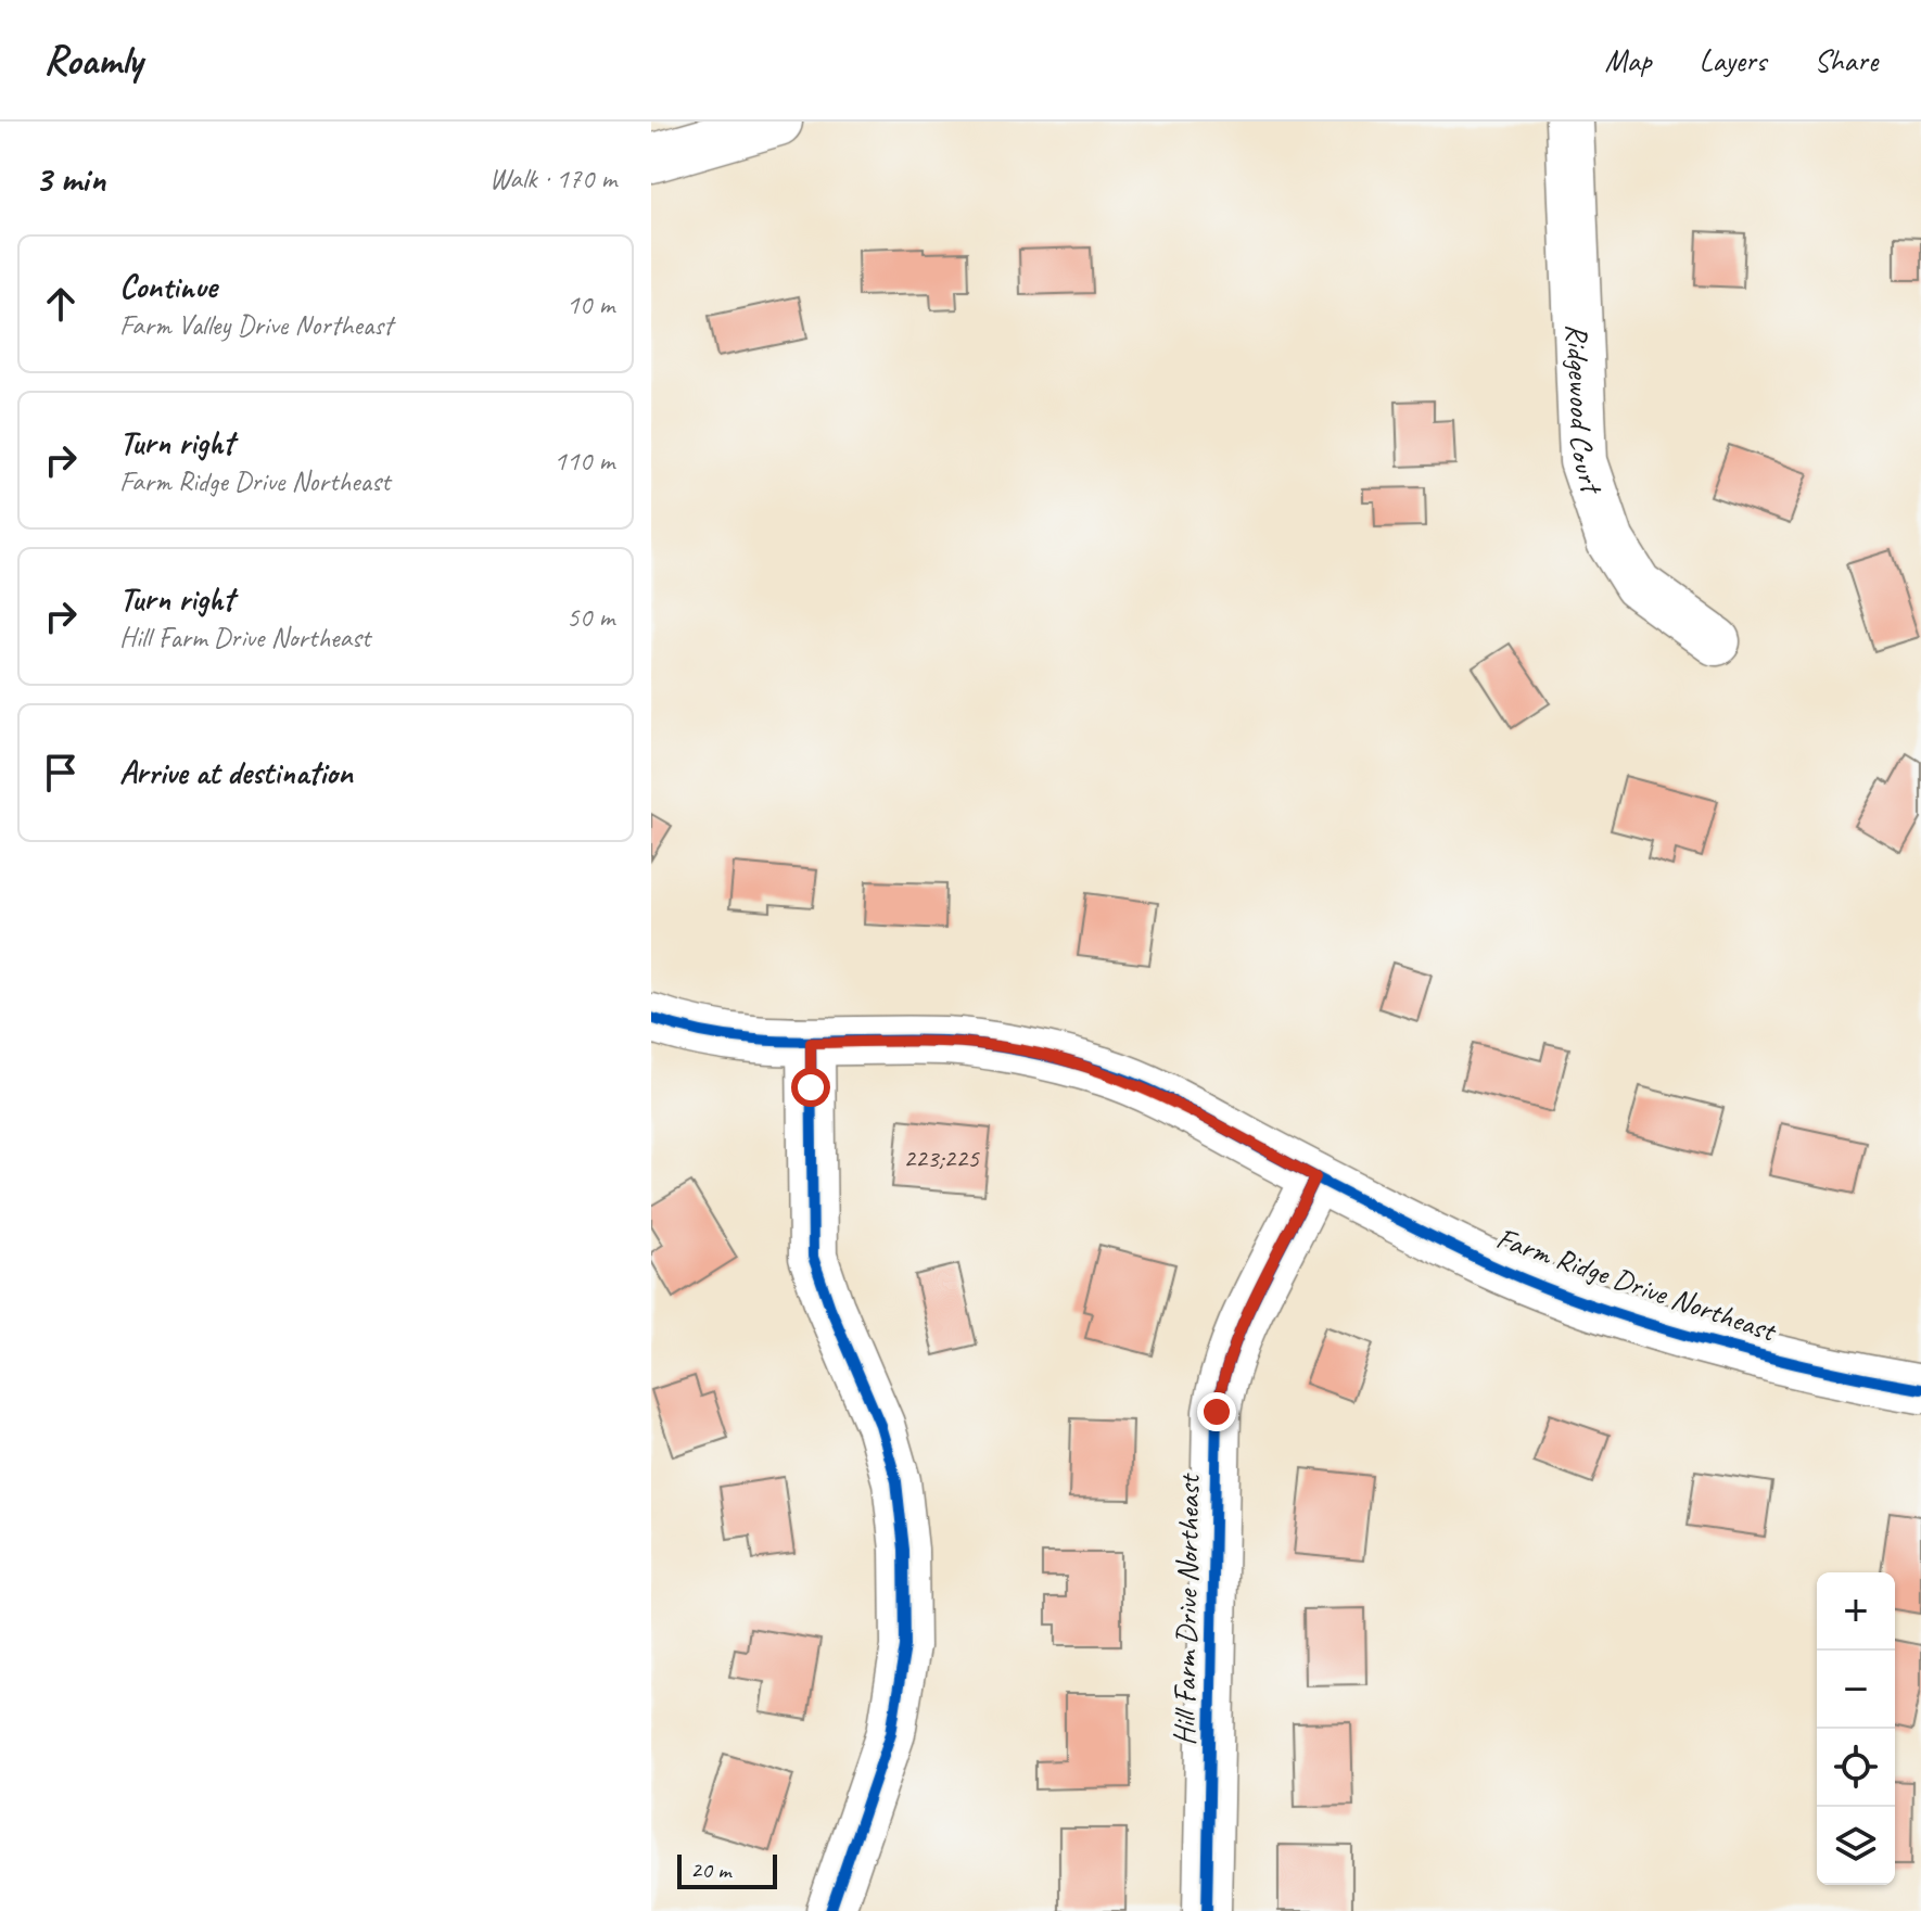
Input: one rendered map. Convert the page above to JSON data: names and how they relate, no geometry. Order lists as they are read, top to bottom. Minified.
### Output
{"streets":{"street":["Ridgewood Court","Farm Ridge Drive Northeast","Hill Farm Drive Northeast"]},"crossings":[["Farm Ridge Drive Northeast","Hill Farm Drive Northeast"]],"house_numbers":["223;225"],"scale_bar":"20 m","page":{"header":"Roamly","nav":["Map","Layers","Share"],"heading":["3 min","Walk · 170 m"],"list":[["Continue","Farm Valley Drive Northeast","10 m"],["Turn right","Farm Ridge Drive Northeast","110 m"],["Turn right","Hill Farm Drive Northeast","50 m"],"Arrive at destination"],"map_buttons":["+","−"],"scale":"20 m"}}
